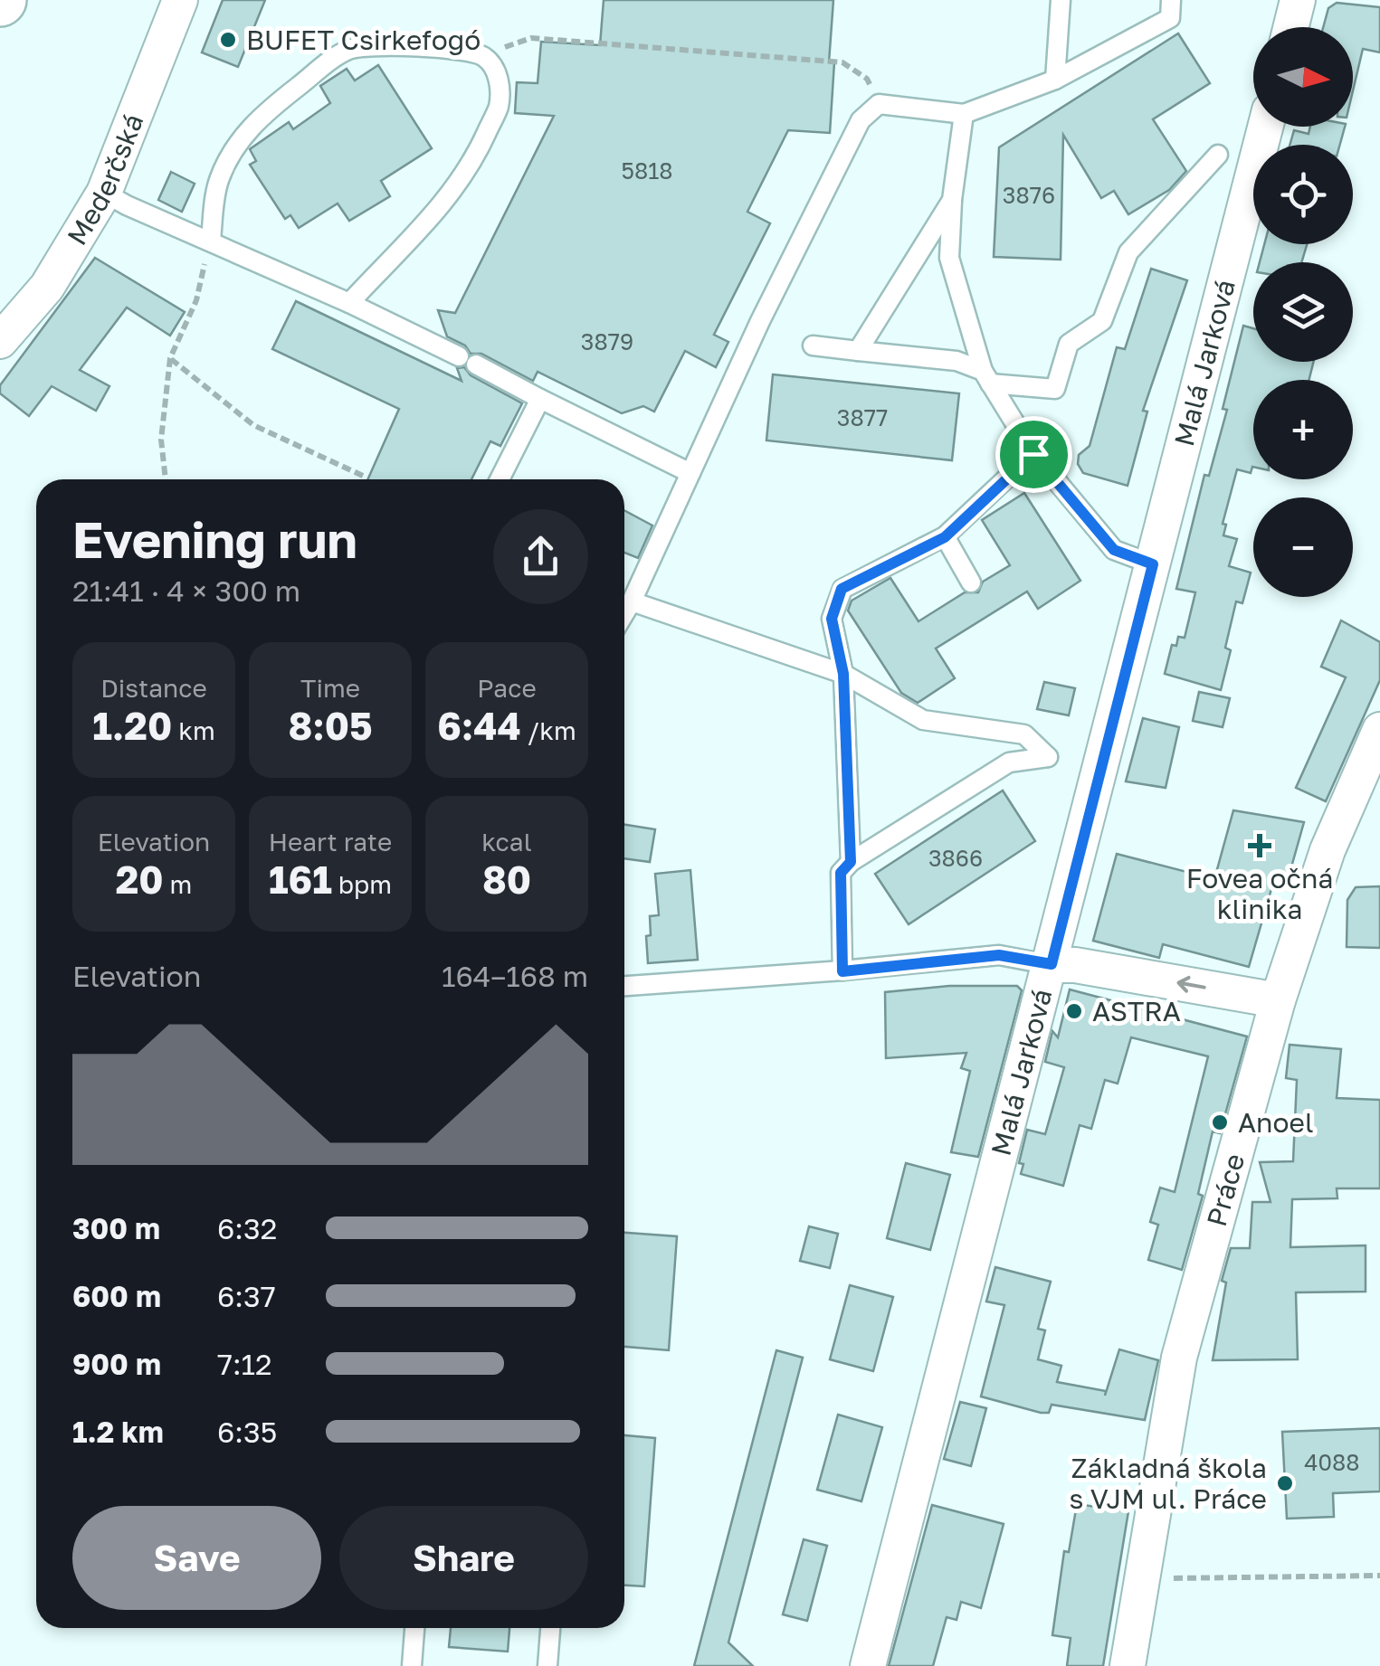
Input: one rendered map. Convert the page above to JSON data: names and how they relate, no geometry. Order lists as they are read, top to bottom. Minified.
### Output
{"streets":{"street":["Mederčská","Malá Jarková","Práce"]},"places":{"other":["BUFET Csirkefogó","ASTRA","Anoel","Základná škola s VJM ul. Práce"],"health":["Fovea očná klinika"]},"house_numbers":["5818","3876","3879","3877","3866","4088"],"north":"right","page":{"map_buttons":["+","−"],"heading":["Evening run","21:41 · 4 × 300 m"],"stats":[["Distance","1.20 km"],["Time","8:05"],["Pace","6:44 /km"],["Elevation","20 m"],["Heart rate","161 bpm"],["kcal","80"]],"chart":["Elevation","164–168 m"],"list":[{"name":"300 m","note":"6:32"},{"name":"600 m","note":"6:37"},{"name":"900 m","note":"7:12"},{"name":"1.2 km","note":"6:35"}],"buttons":["Save","Share"]}}
